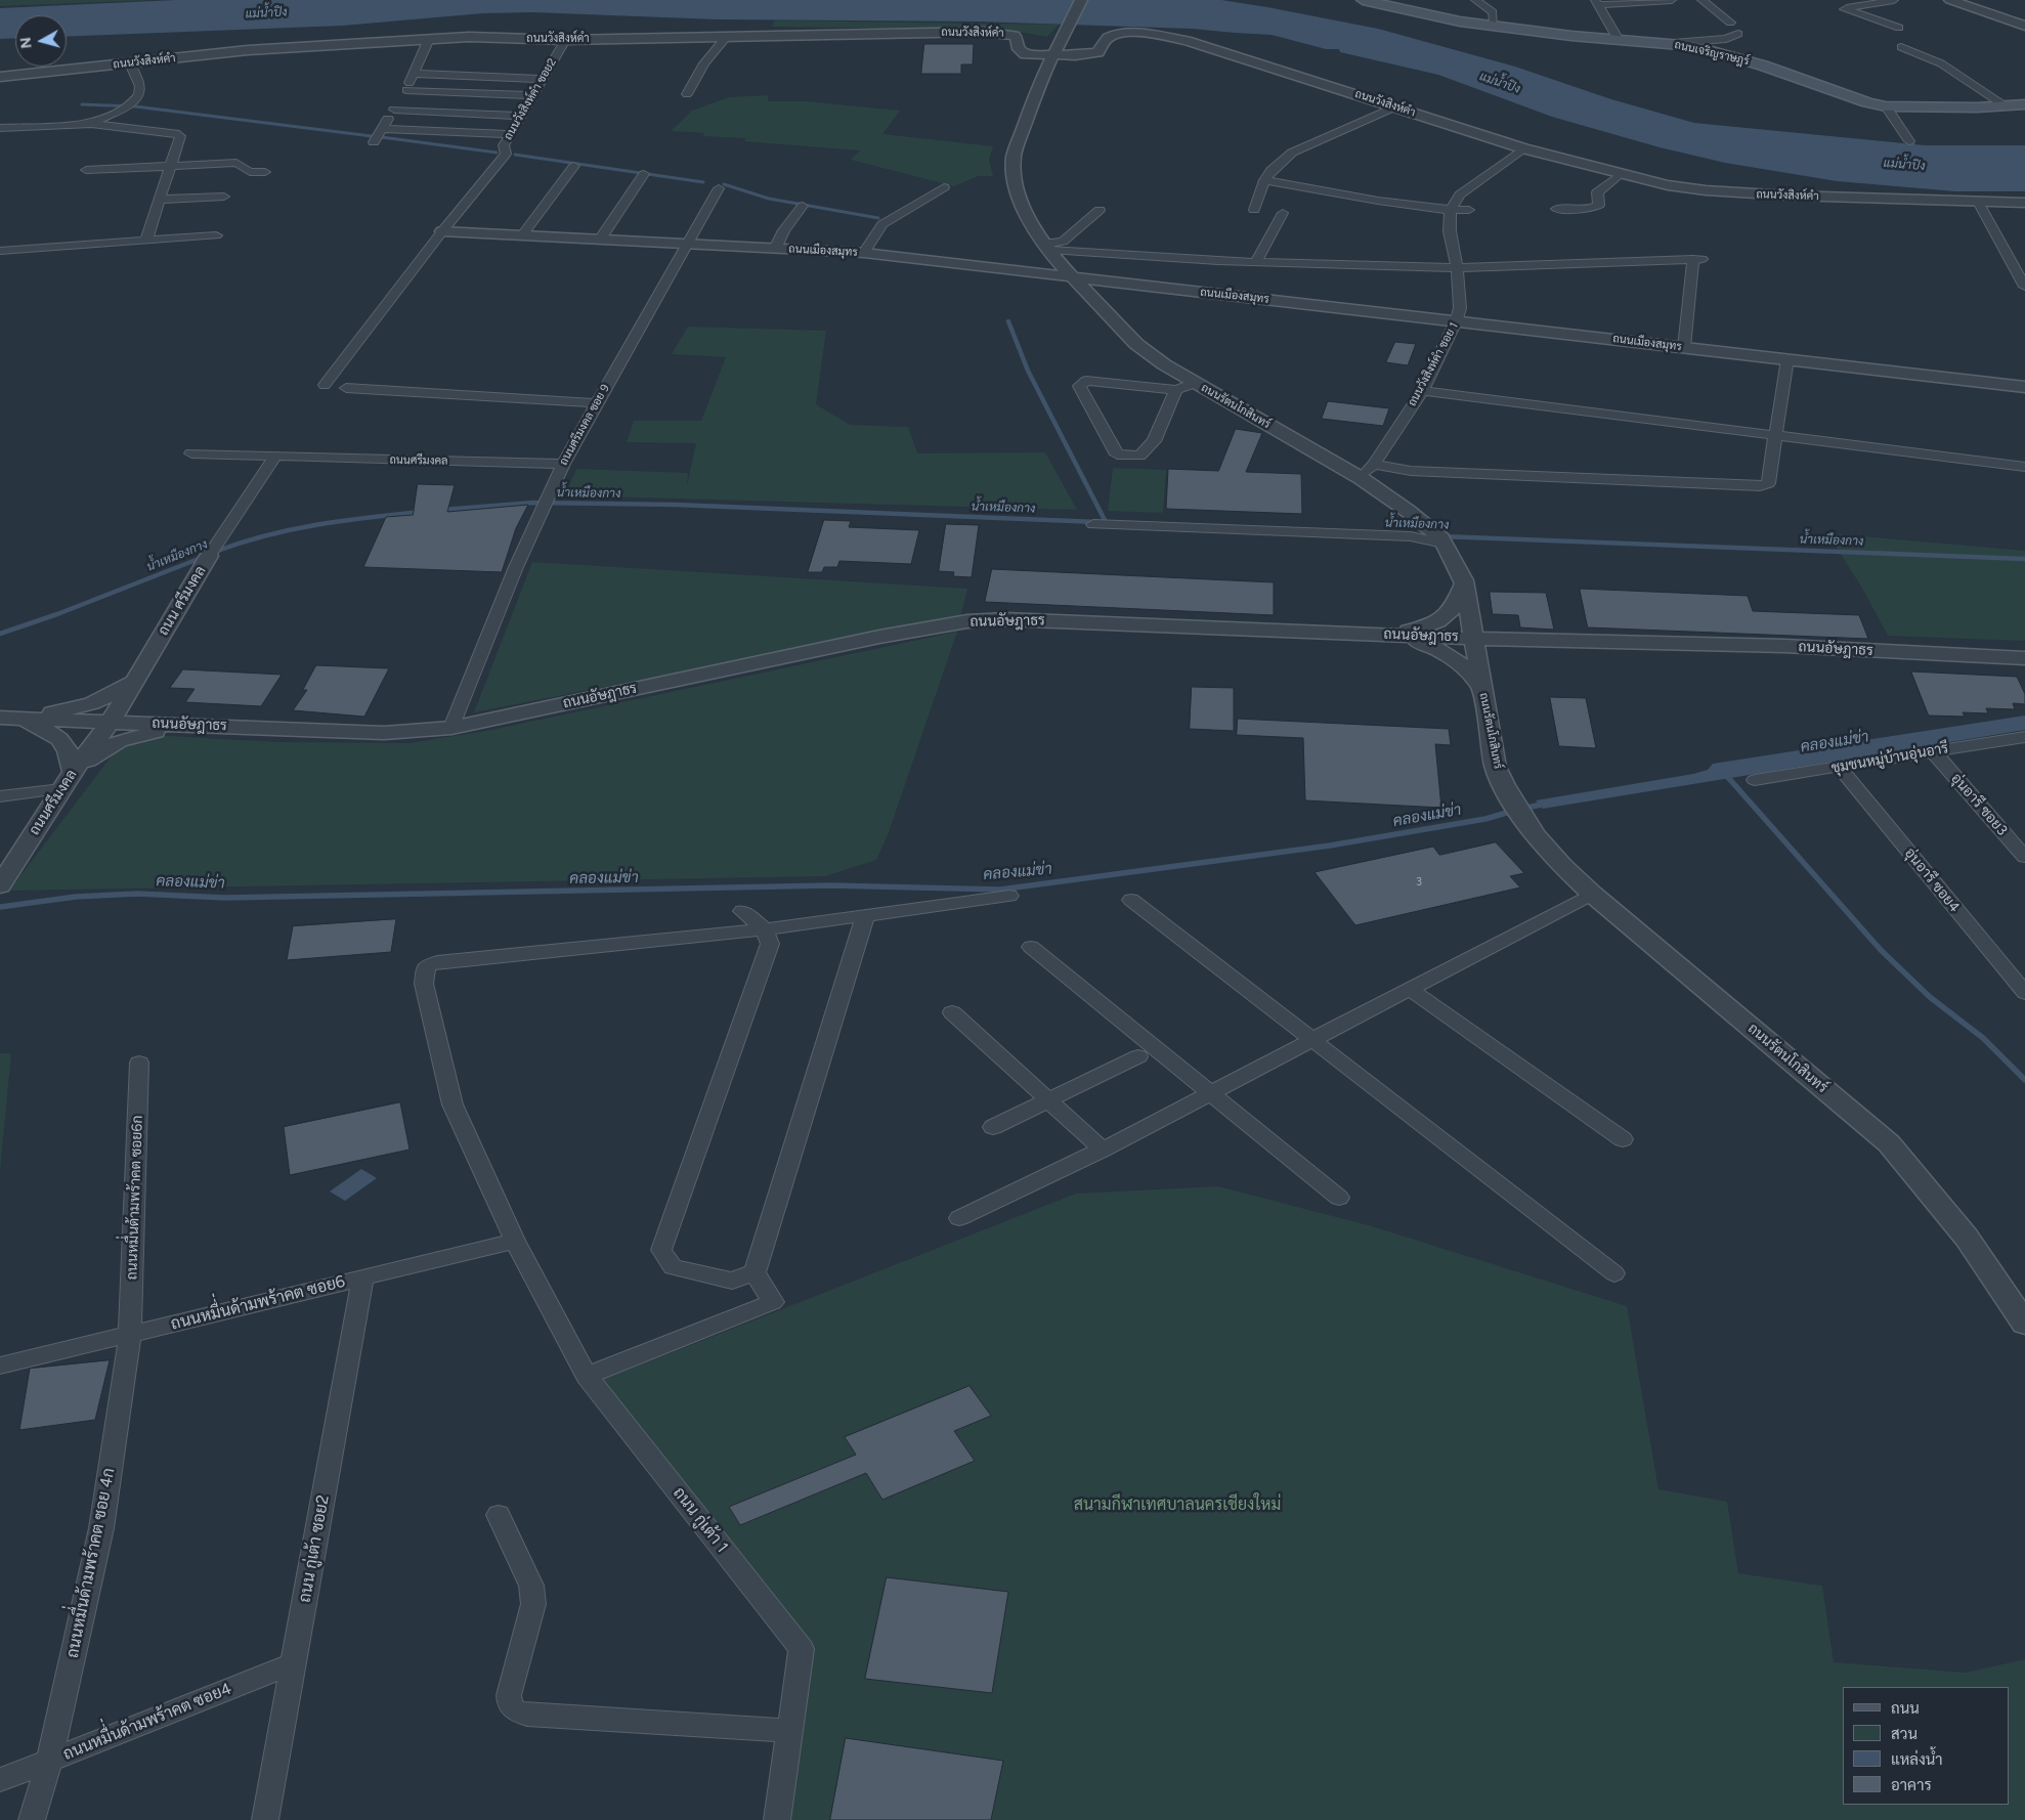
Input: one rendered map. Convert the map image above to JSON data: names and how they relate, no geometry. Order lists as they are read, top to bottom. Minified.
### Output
{"streets":{"main road":["ถนนเจริญราษฎร์"],"street":["ถนนวังสิงห์คำ","ถนนวังสิงห์คำ ซอย2","ถนนเมืองสมุทร","ถนนวังสิงห์คำ ซอย 1","ถนนรัตนโกสินทร์","ถนนศรีมงคล ซอย 9","ถนนศรีมงคล","ถนน ศรีมงคล","ถนนอัษฎาธร","ชุมชนหมู่บ้านอุ่นอารี","อุ่นอารี ซอย3","อุ่นอารี ซอย4","ถนนหมื่่นด้ามพร้าคต ซอย6ก","ถนนหมื่่นด้ามพร้าคต ซอย6","ถนน กู่เต้า 1","ถนน กู่เต้า ซอย2","ถนนหมื่่นด้ามพร้าคต ซอย 4ก","ถนนหมื่่นด้ามพร้าคต ซอย4"]},"crossings":[["ถนนวังสิงห์คำ","ถนนวังสิงห์คำ ซอย2"],["ถนนวังสิงห์คำ","ถนนรัตนโกสินทร์"],["ถนนวังสิงห์คำ ซอย2","ถนนเมืองสมุทร"],["ถนนเมืองสมุทร","ถนนวังสิงห์คำ ซอย 1"],["ถนนเมืองสมุทร","ถนนรัตนโกสินทร์"],["ถนนเมืองสมุทร","ถนนศรีมงคล ซอย 9"],["ถนนวังสิงห์คำ ซอย 1","ถนนรัตนโกสินทร์"],["ถนนรัตนโกสินทร์","ถนนอัษฎาธร"],["ถนนศรีมงคล ซอย 9","ถนนศรีมงคล"],["ถนนศรีมงคล ซอย 9","ถนนอัษฎาธร"],["ถนนศรีมงคล","ถนน ศรีมงคล"],["ถนนศรีมงคล","ถนนอัษฎาธร"],["ถนน ศรีมงคล","ถนนอัษฎาธร"],["ชุมชนหมู่บ้านอุ่นอารี","อุ่นอารี ซอย3"],["ชุมชนหมู่บ้านอุ่นอารี","อุ่นอารี ซอย4"],["ถนนหมื่่นด้ามพร้าคต ซอย6ก","ถนนหมื่่นด้ามพร้าคต ซอย6"],["ถนนหมื่่นด้ามพร้าคต ซอย6ก","ถนนหมื่่นด้ามพร้าคต ซอย 4ก"],["ถนนหมื่่นด้ามพร้าคต ซอย6","ถนน กู่เต้า 1"],["ถนนหมื่่นด้ามพร้าคต ซอย6","ถนน กู่เต้า ซอย2"],["ถนนหมื่่นด้ามพร้าคต ซอย6","ถนนหมื่่นด้ามพร้าคต ซอย 4ก"],["ถนน กู่เต้า ซอย2","ถนนหมื่่นด้ามพร้าคต ซอย4"],["ถนนหมื่่นด้ามพร้าคต ซอย 4ก","ถนนหมื่่นด้ามพร้าคต ซอย4"]],"water":["แม่น้ำปิง","น้ำเหมืองกาง","คลองแม่ข่า"],"parks":["สนามกีฬาเทศบาลนครเชียงใหม่"],"house_numbers":["3"],"legend":["ถนน","สวน","แหล่งน้ำ","อาคาร"],"north":"left"}
